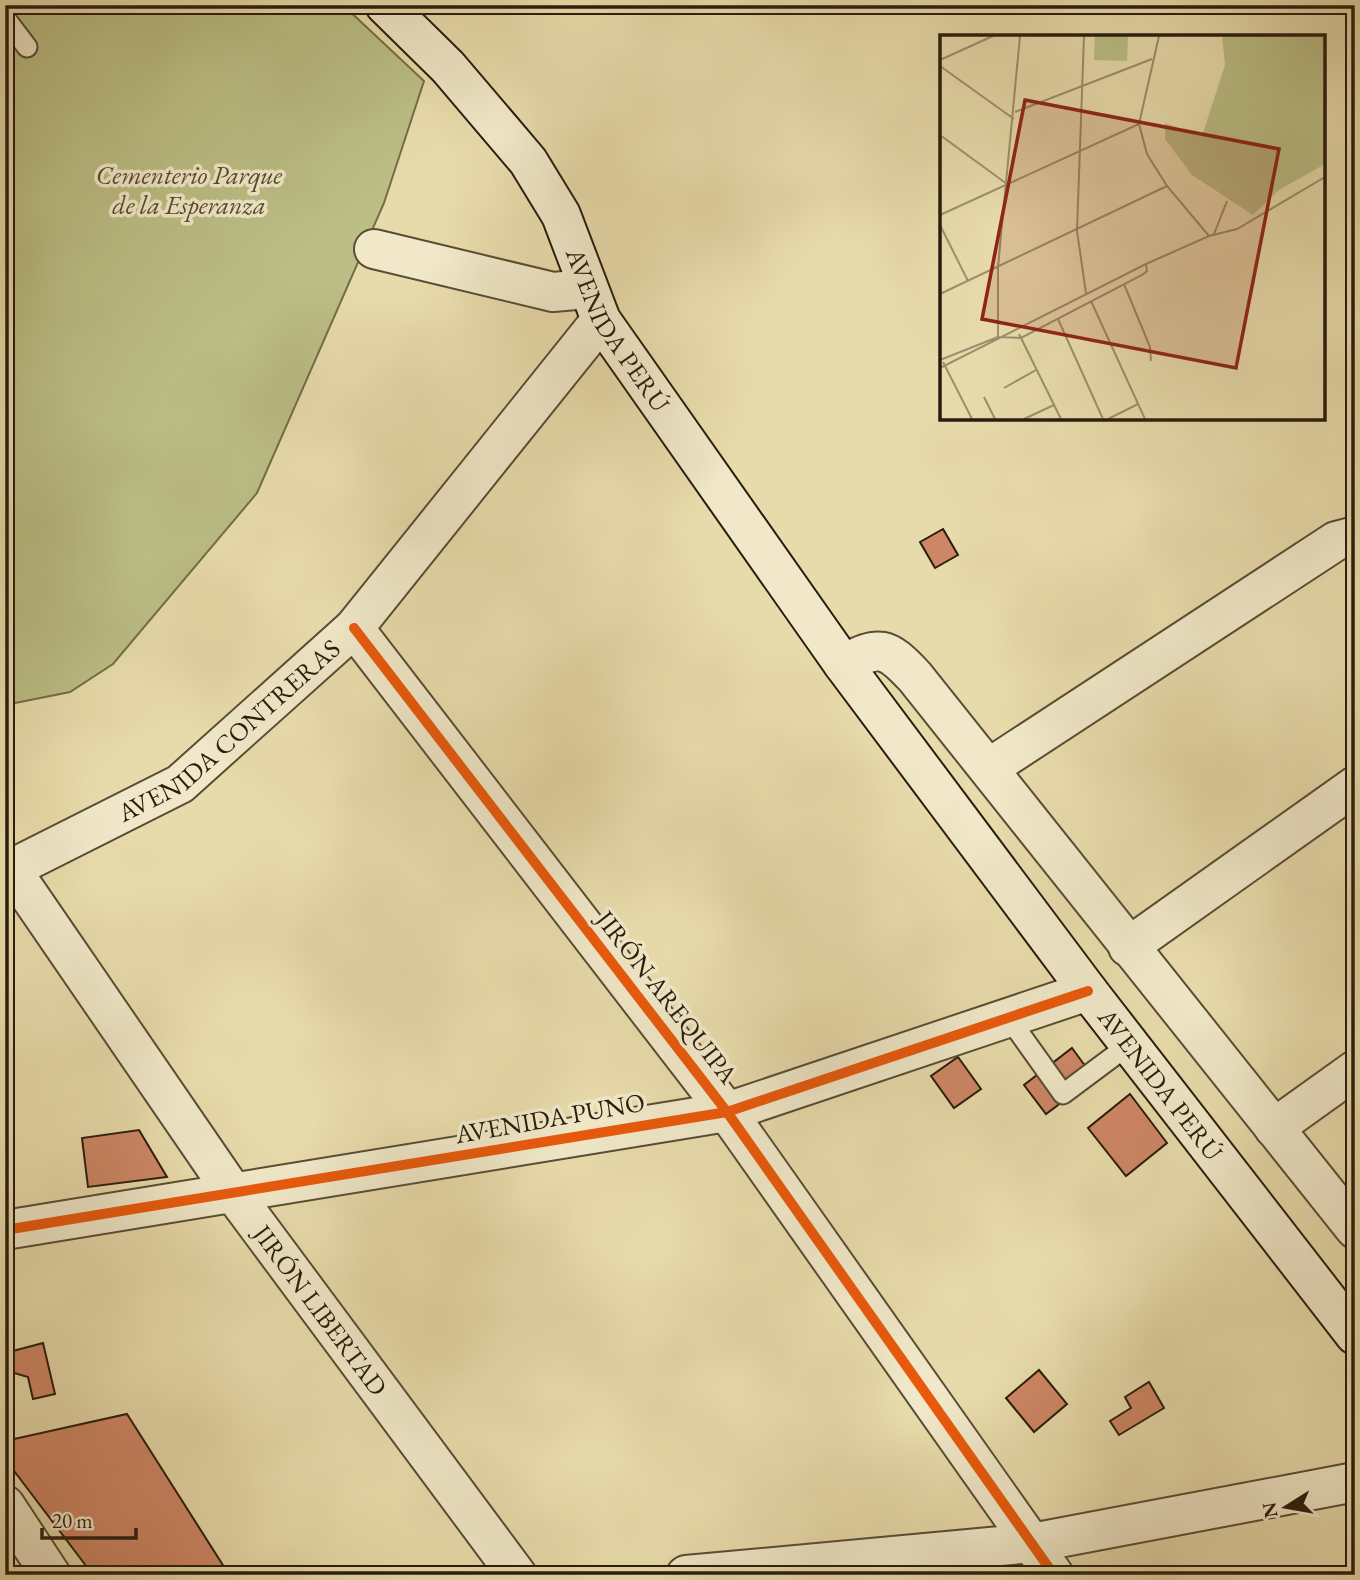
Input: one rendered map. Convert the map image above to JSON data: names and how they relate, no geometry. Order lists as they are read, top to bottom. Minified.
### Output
{"streets":{"street":["AVENIDA PERÚ","AVENIDA CONTRERAS","JIRÓN AREQUIPA","AVENIDA PUNO","JIRÓN LIBERTAD"]},"crossings":[["AVENIDA PERÚ","AVENIDA CONTRERAS"],["AVENIDA PERÚ","AVENIDA PUNO"],["AVENIDA CONTRERAS","JIRÓN AREQUIPA"],["AVENIDA CONTRERAS","JIRÓN LIBERTAD"],["JIRÓN AREQUIPA","AVENIDA PUNO"],["AVENIDA PUNO","JIRÓN LIBERTAD"]],"parks":["Cementerio Parque de la Esperanza"],"scale_bar":"20 m","north":"left"}
